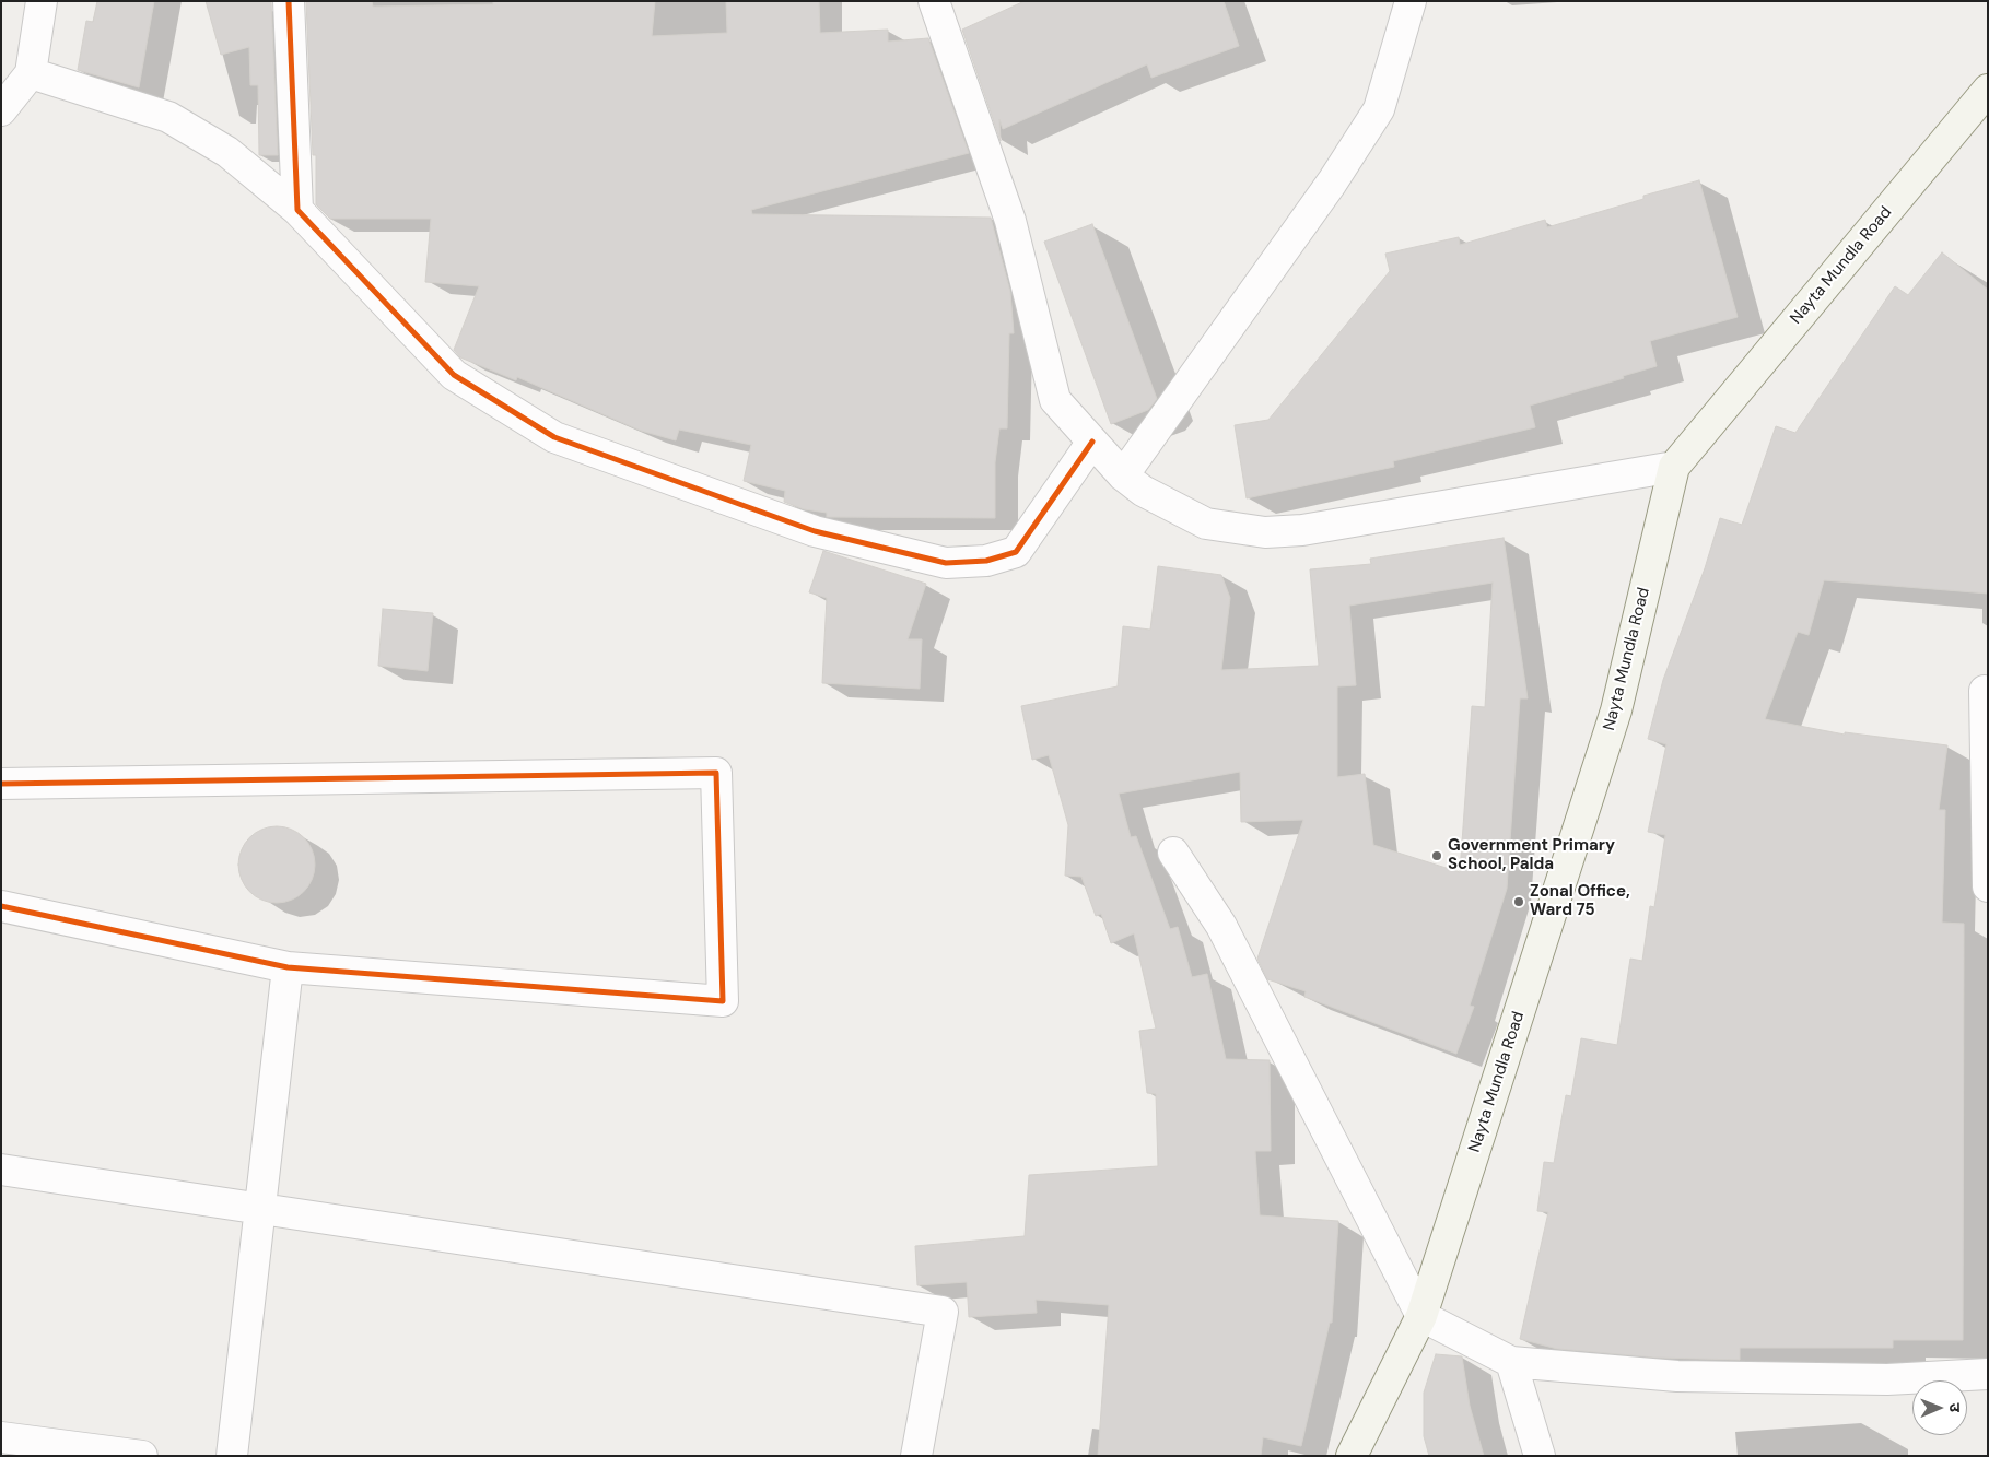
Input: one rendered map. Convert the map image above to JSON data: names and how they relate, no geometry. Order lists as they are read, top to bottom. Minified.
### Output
{"streets":{"main road":["Nayta Mundla Road"]},"places":["Government Primary School, Palda","Zonal Office, Ward 75"],"north":"right"}
